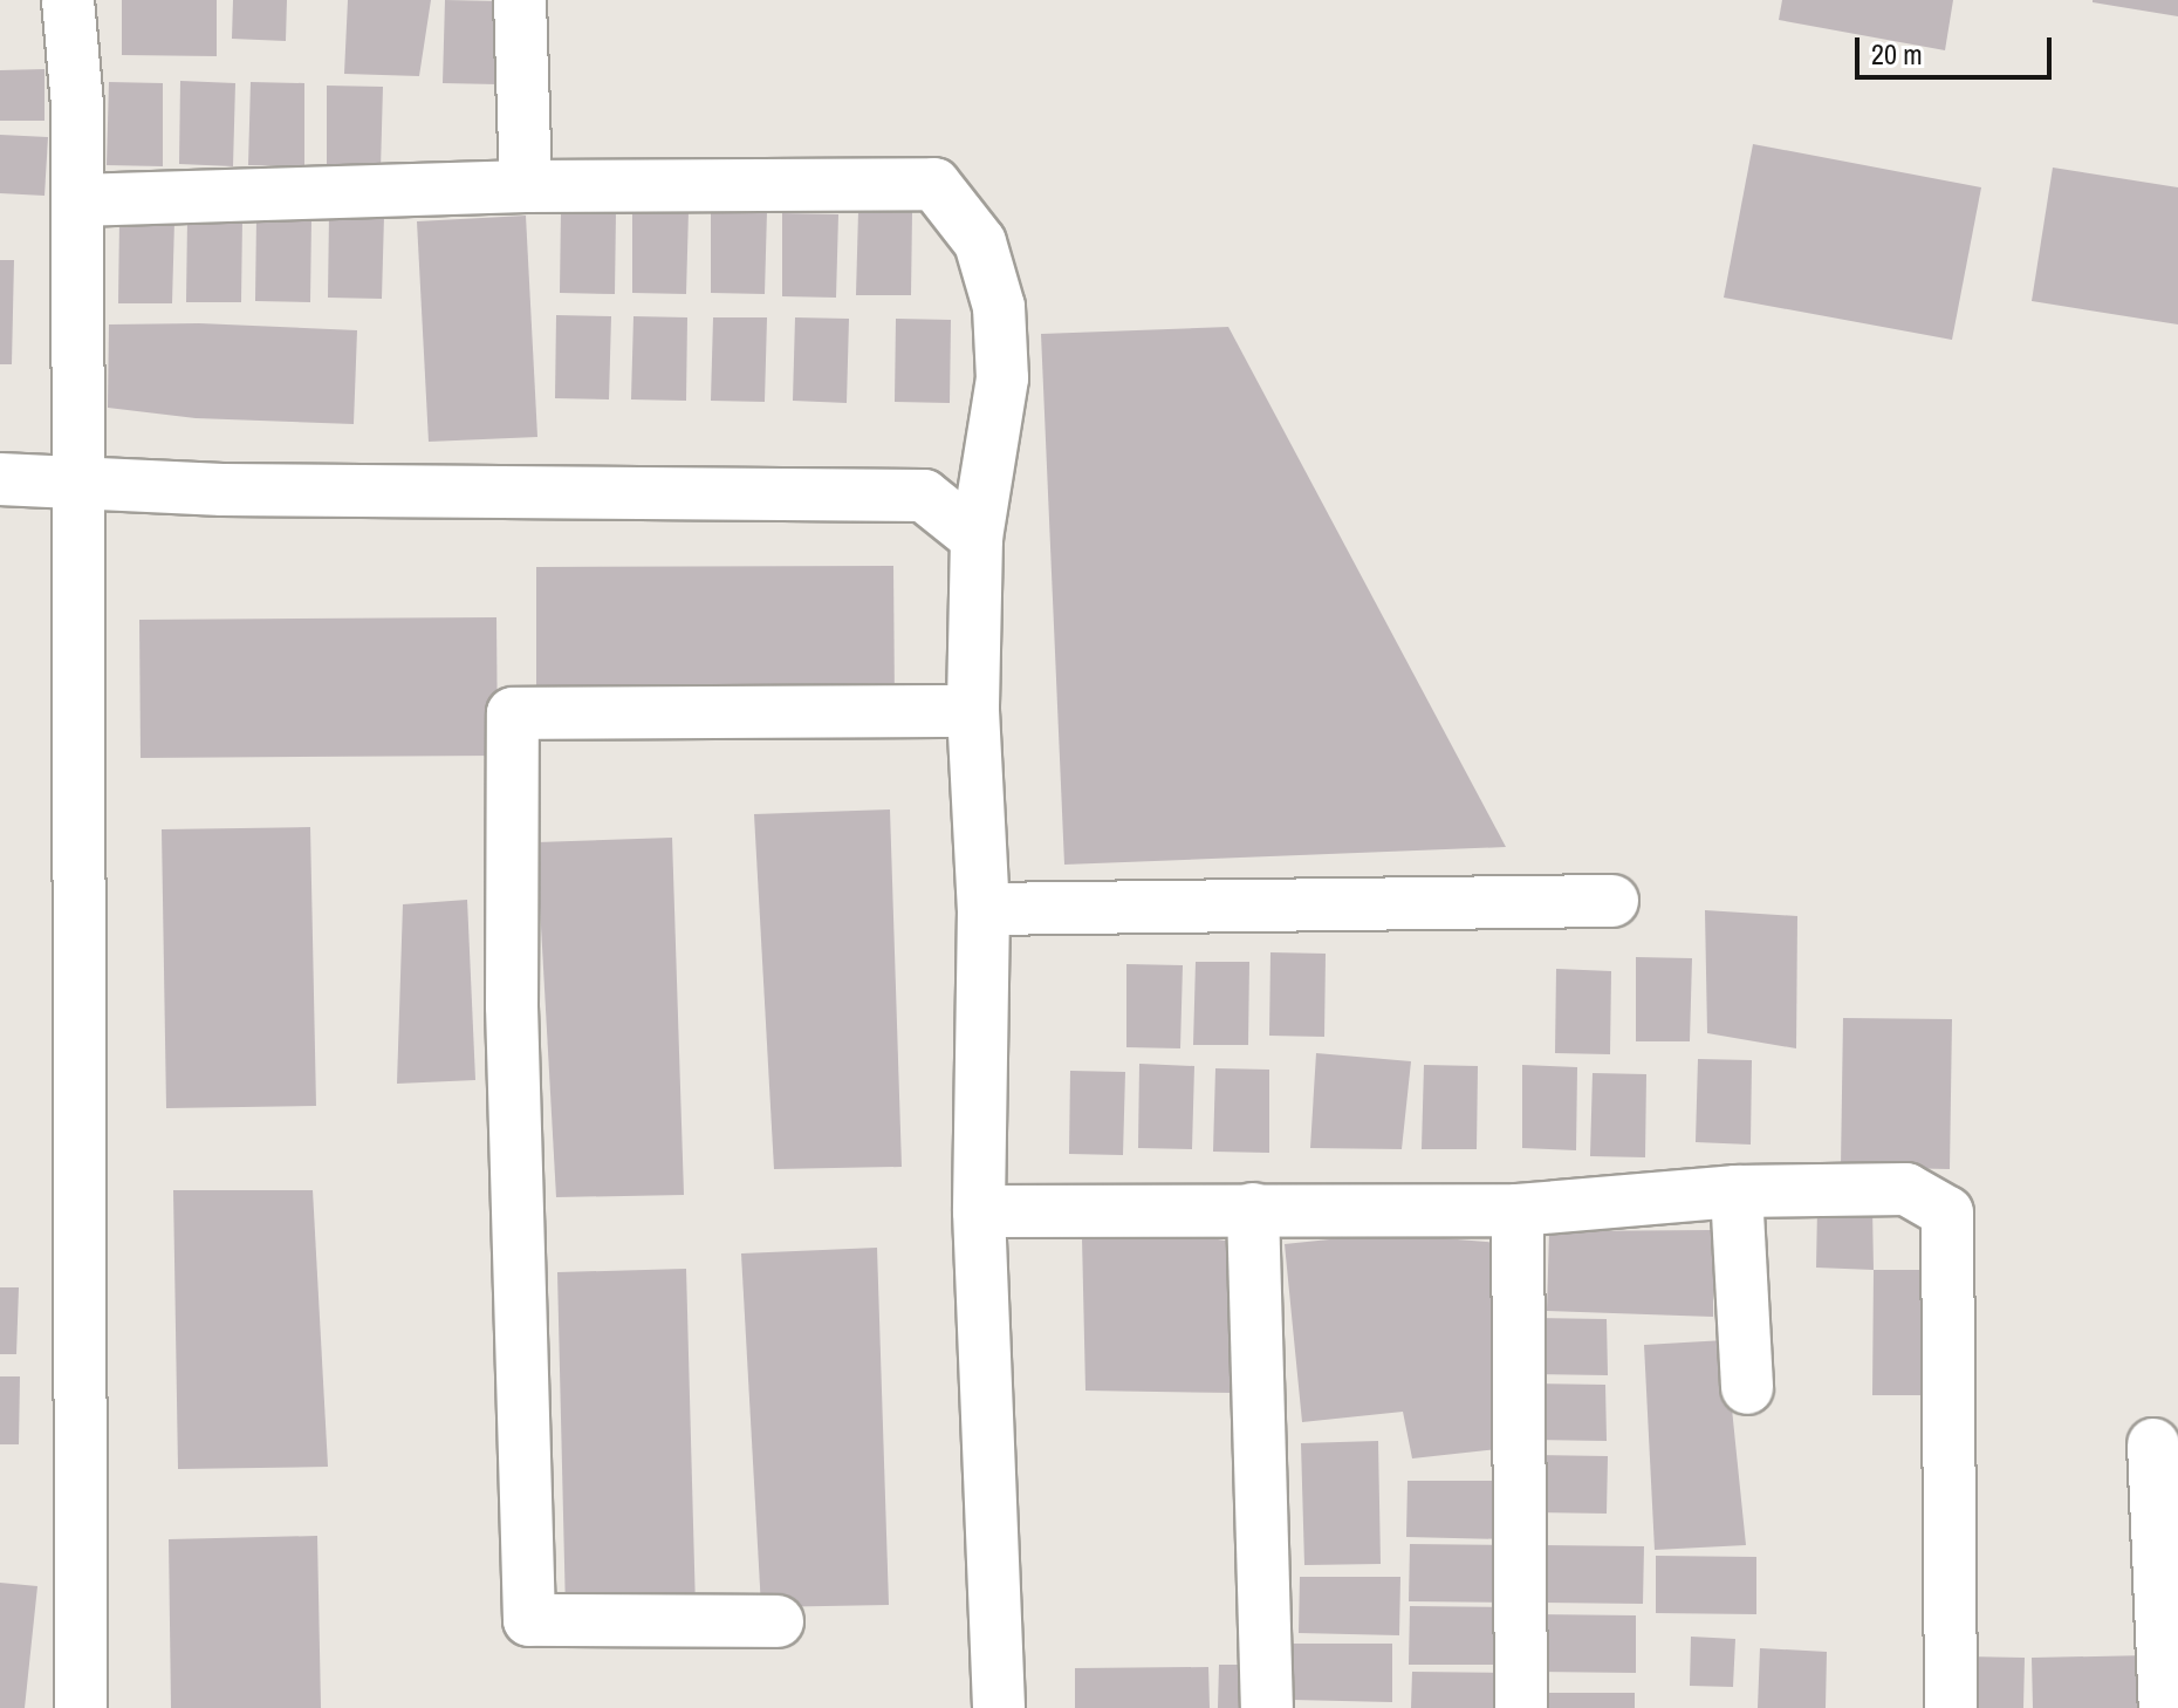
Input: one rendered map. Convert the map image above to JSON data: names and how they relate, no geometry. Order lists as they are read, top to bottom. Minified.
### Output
{"scale_bar":"20 m"}
